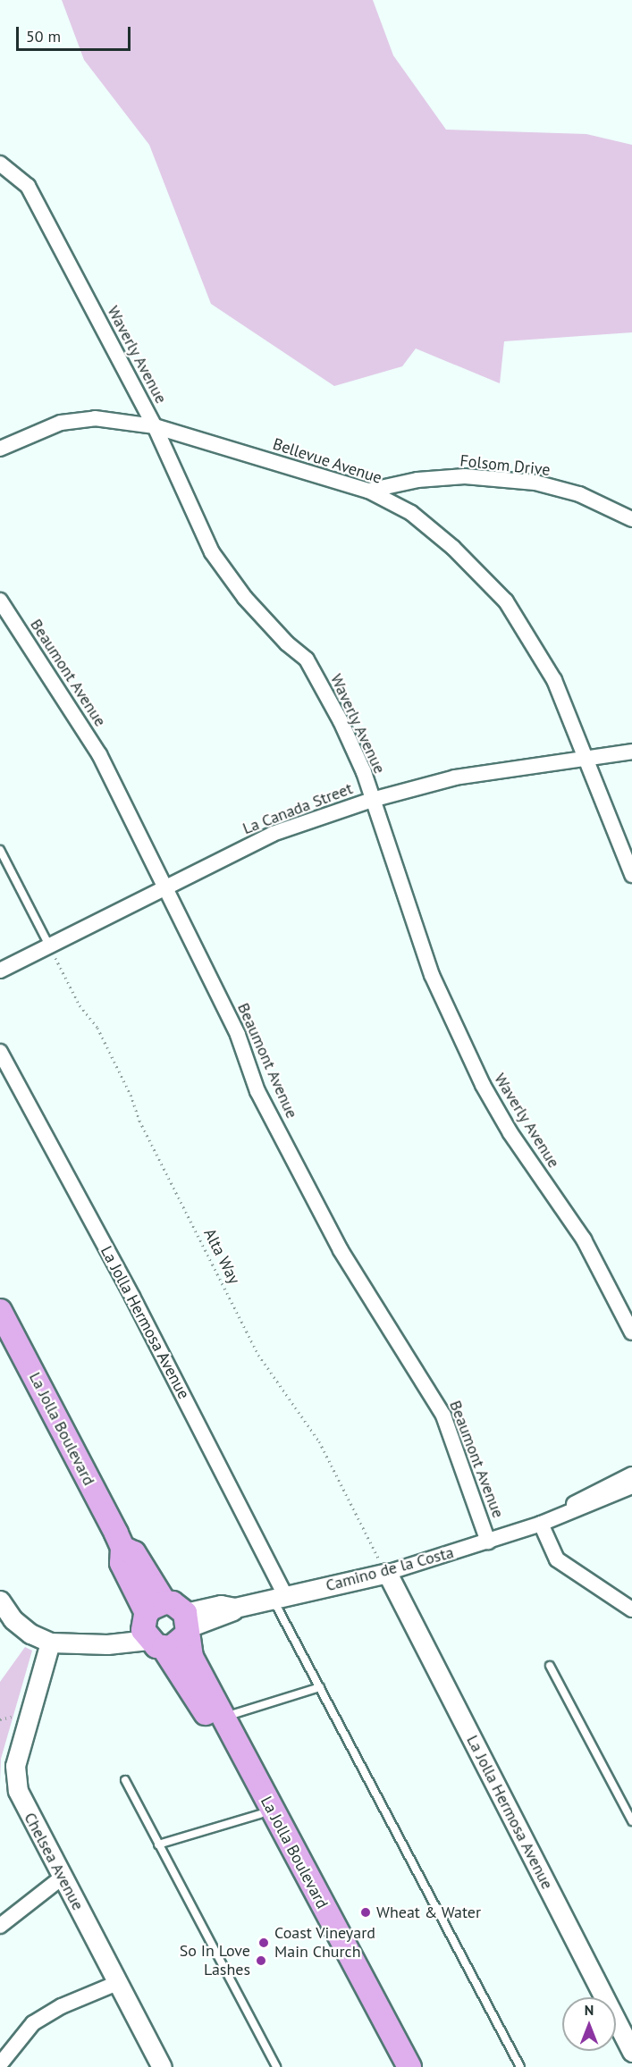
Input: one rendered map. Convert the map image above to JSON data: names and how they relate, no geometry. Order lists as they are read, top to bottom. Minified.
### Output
{"streets":{"main road":["La Jolla Boulevard"],"street":["Waverly Avenue","Bellevue Avenue","Folsom Drive","Beaumont Avenue","La Canada Street","La Jolla Hermosa Avenue","Camino de la Costa","Chelsea Avenue"],"path":["Alta Way"]},"crossings":[["Waverly Avenue","Bellevue Avenue"],["Waverly Avenue","La Canada Street"],["Bellevue Avenue","Folsom Drive"],["Bellevue Avenue","La Canada Street"],["Beaumont Avenue","La Canada Street"],["Beaumont Avenue","Camino de la Costa"],["La Canada Street","Alta Way"],["Alta Way","La Jolla Hermosa Avenue"],["Alta Way","Camino de la Costa"],["La Jolla Hermosa Avenue","Camino de la Costa"],["La Jolla Boulevard","Camino de la Costa"]],"places":["Wheat & Water","Coast Vineyard Main Church","So In Love Lashes"],"scale_bar":"50 m","north":"top"}
